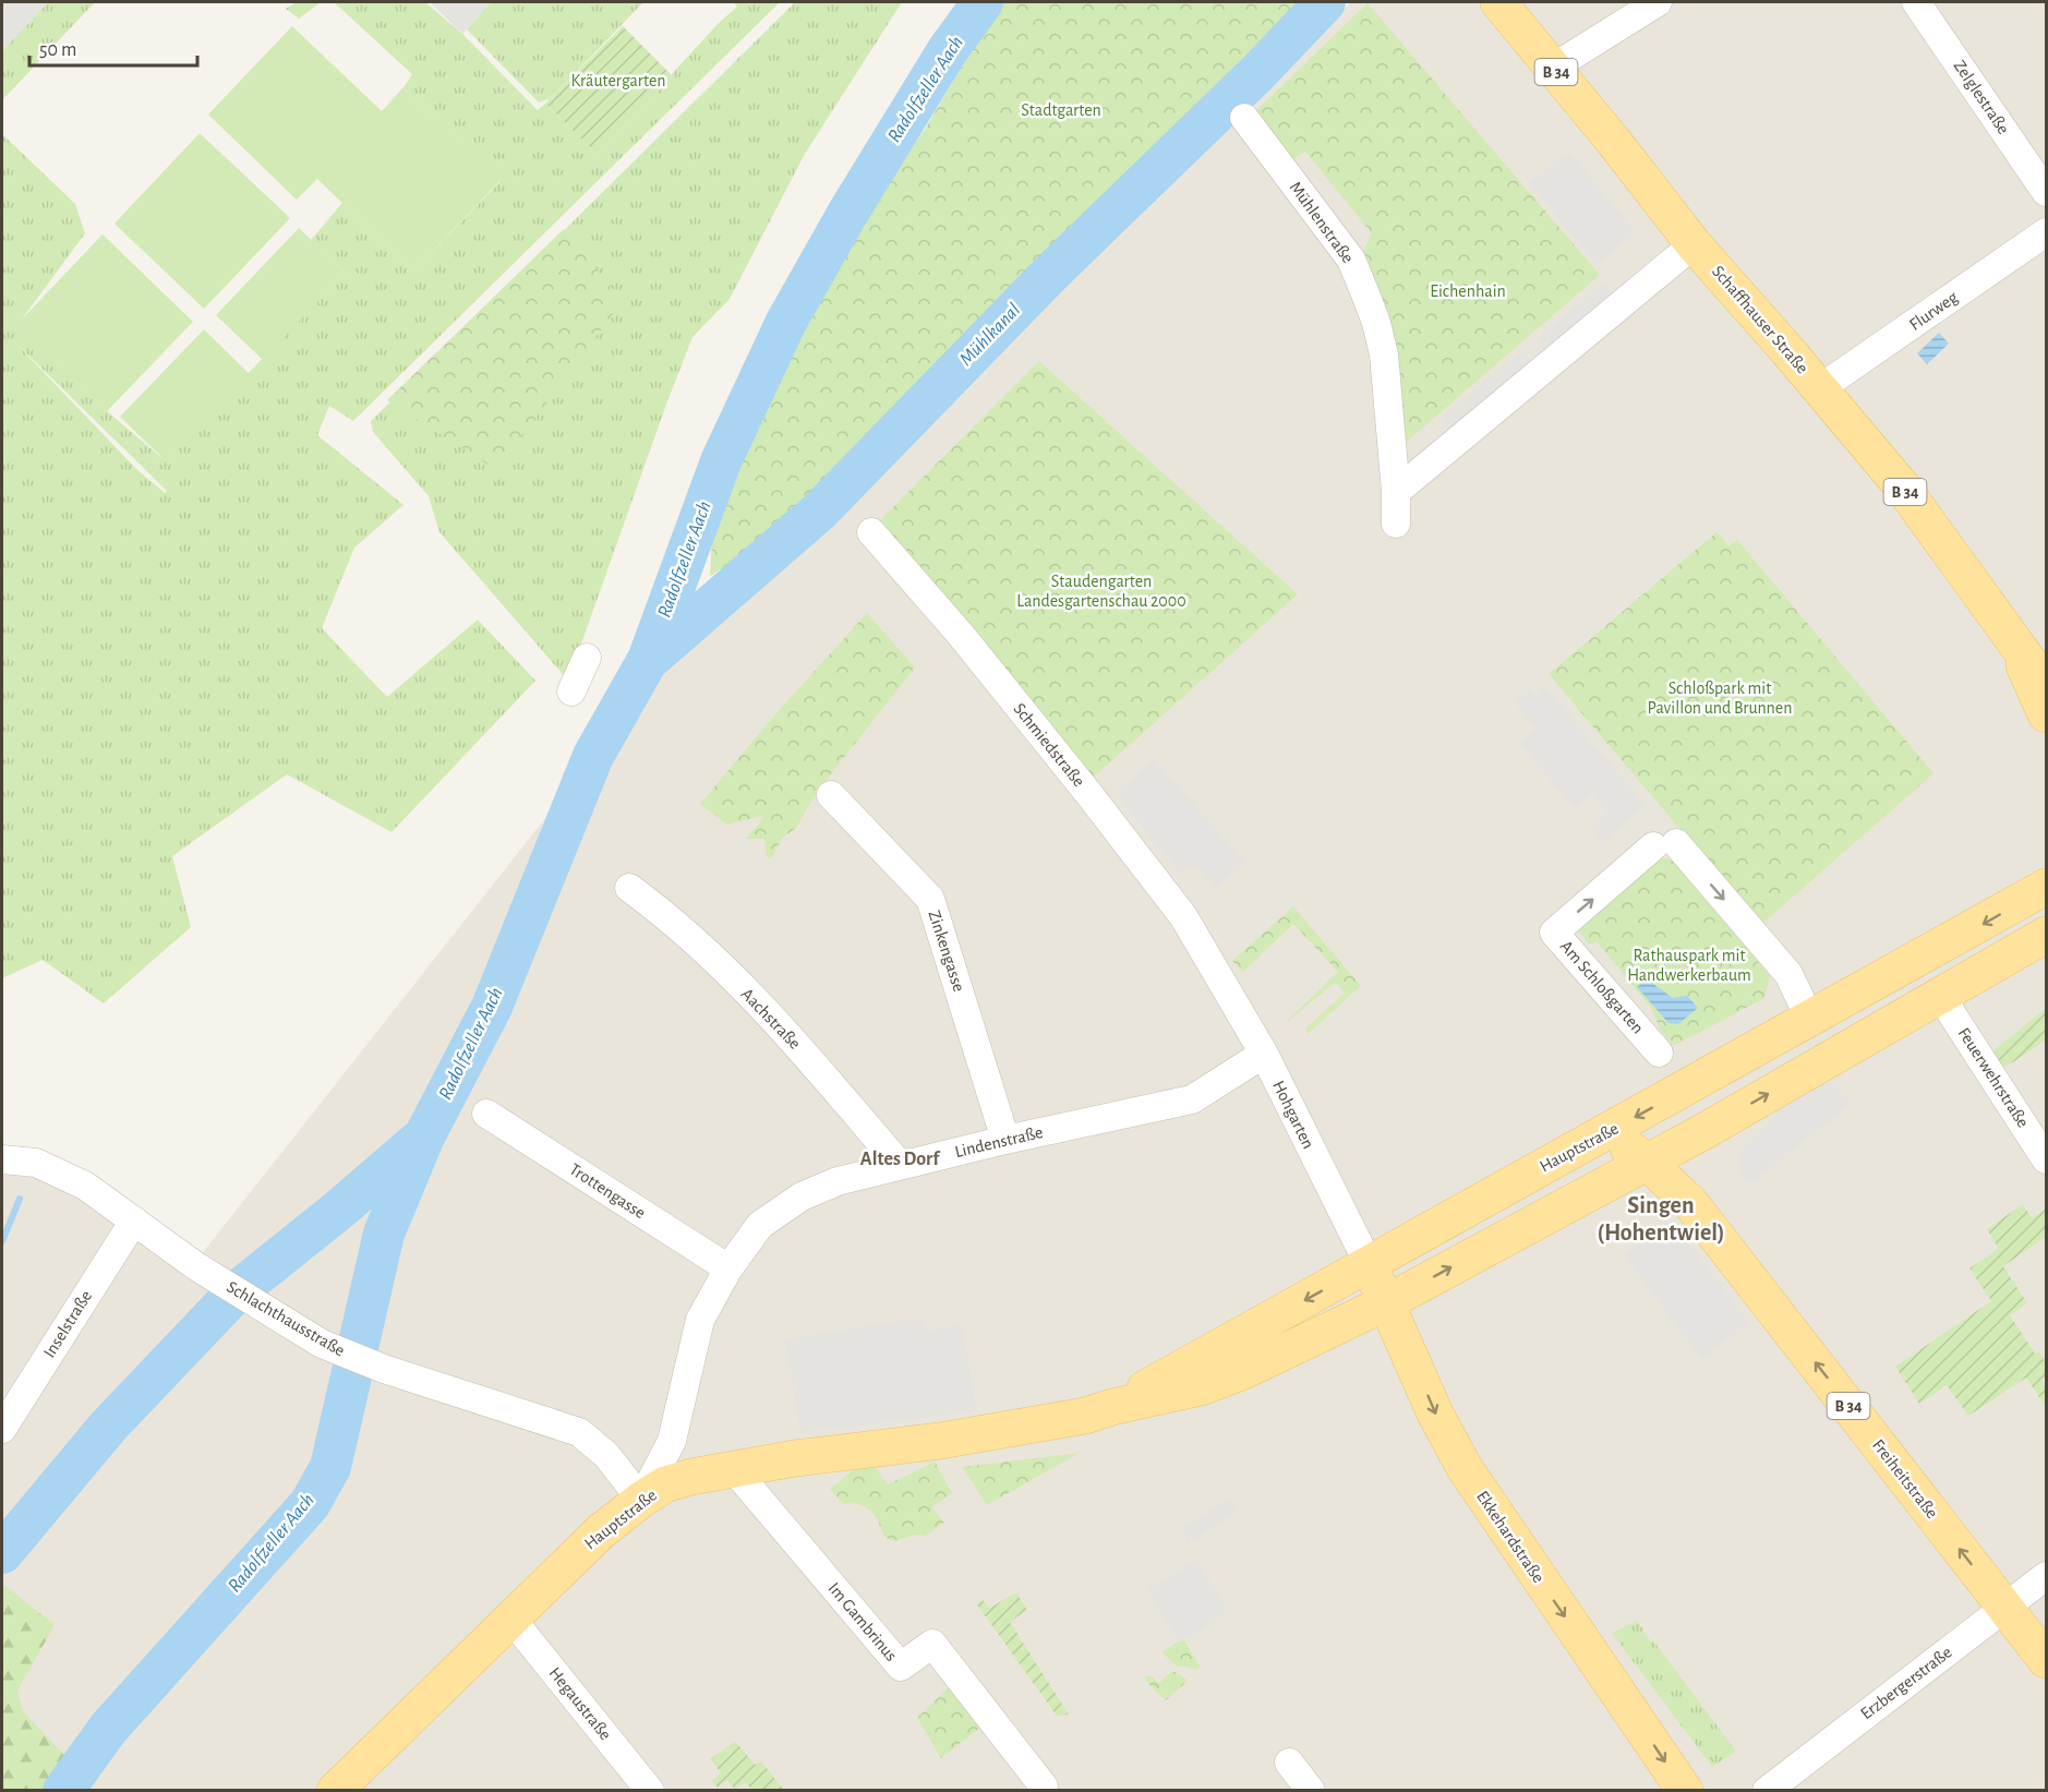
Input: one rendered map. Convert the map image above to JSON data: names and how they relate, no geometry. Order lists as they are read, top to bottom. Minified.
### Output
{"streets":{"main road":["B 34","Schaffhauser Straße","Hauptstraße","Freiheitstraße","Ekkehardstraße"],"street":["Zelglestraße","Mühlenstraße","Flurweg","Schmiedstraße","Zinkengasse","Am Schloßgarten","Aachstraße","Feuerwehrstraße","Hohgarten","Lindenstraße","Trottengasse","Schlachthausstraße","Inselstraße","Im Gambrinus","Erzbergerstraße","Hegaustraße"]},"crossings":[["Flurweg","Schaffhauser Straße"],["Schmiedstraße","Hohgarten"],["Zinkengasse","Lindenstraße"],["Am Schloßgarten","Hauptstraße"],["Aachstraße","Lindenstraße"],["Feuerwehrstraße","Hauptstraße"],["Hohgarten","Lindenstraße"],["Hohgarten","Hauptstraße"],["Hohgarten","Ekkehardstraße"],["Lindenstraße","Hauptstraße"],["Lindenstraße","Trottengasse"],["Lindenstraße","Schlachthausstraße"],["Hauptstraße","Schlachthausstraße"],["Hauptstraße","Freiheitstraße"],["Hauptstraße","Ekkehardstraße"],["Hauptstraße","Im Gambrinus"],["Hauptstraße","Hegaustraße"],["Schlachthausstraße","Inselstraße"],["Freiheitstraße","Erzbergerstraße"]],"one_way":["Freiheitstraße","Ekkehardstraße"],"districts":["Altes Dorf","Singen (Hohentwiel)"],"water":["Radolfzeller Aach","Mühlkanal"],"parks":["Kräutergarten","Stadtgarten","Eichenhain","Staudengarten Landesgartenschau 2000","Schloßpark mit Pavillon und Brunnen","Rathauspark mit Handwerkerbaum"],"scale_bar":"50 m"}
